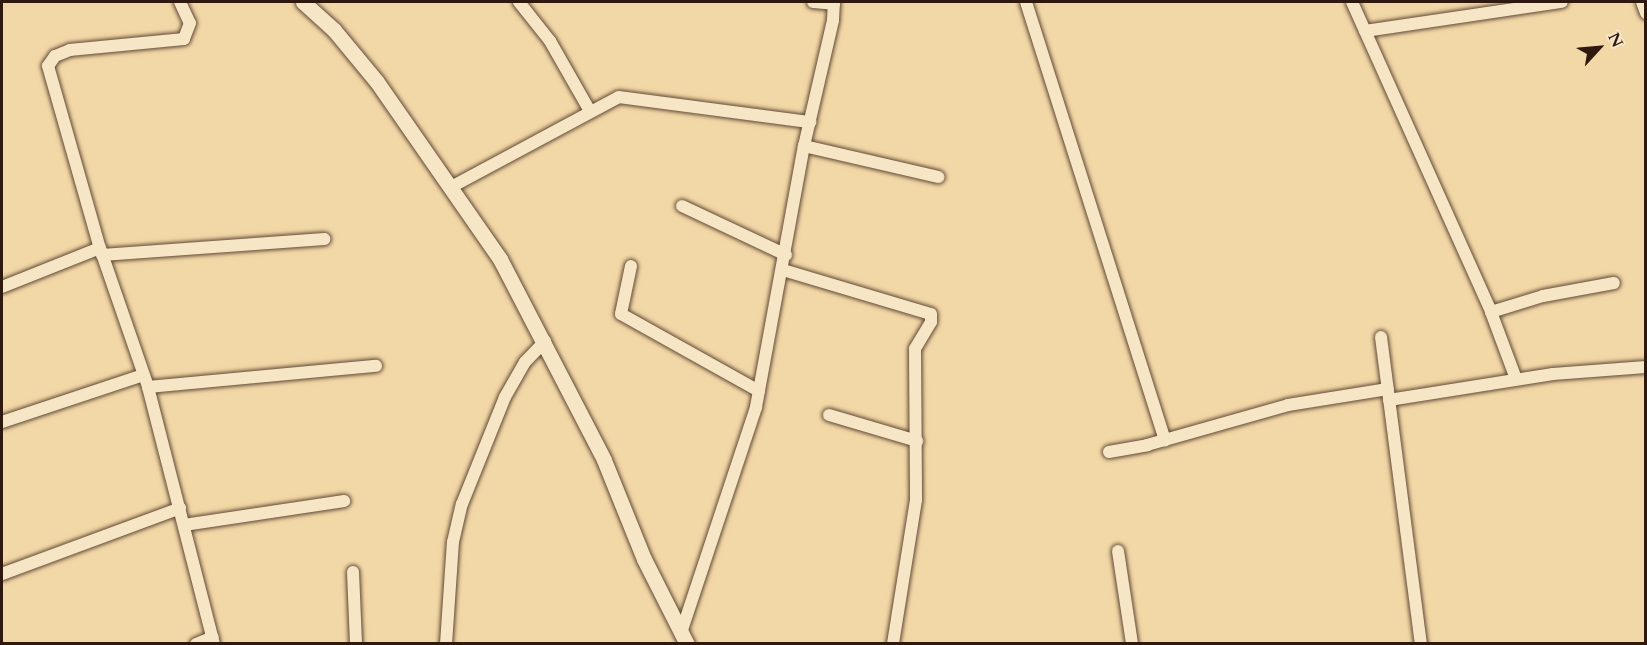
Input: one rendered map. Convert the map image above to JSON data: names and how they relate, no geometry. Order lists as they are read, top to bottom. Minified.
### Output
{"north":"top right"}
